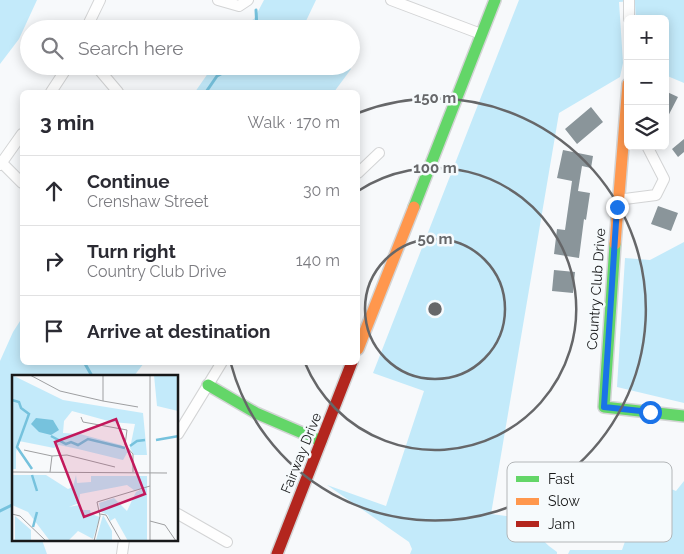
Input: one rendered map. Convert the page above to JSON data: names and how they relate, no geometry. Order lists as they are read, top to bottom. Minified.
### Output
{"streets":{"main road":["Country Club Drive","Fairway Drive"]},"legend":["Fast","Slow","Jam"],"page":{"map_buttons":["+","−"],"search":"Search here","heading":["3 min","Walk · 170 m"],"list":[["Continue","Crenshaw Street","30 m"],["Turn right","Country Club Drive","140 m"],"Arrive at destination"]},"rings":["150 m","100 m","50 m"]}
